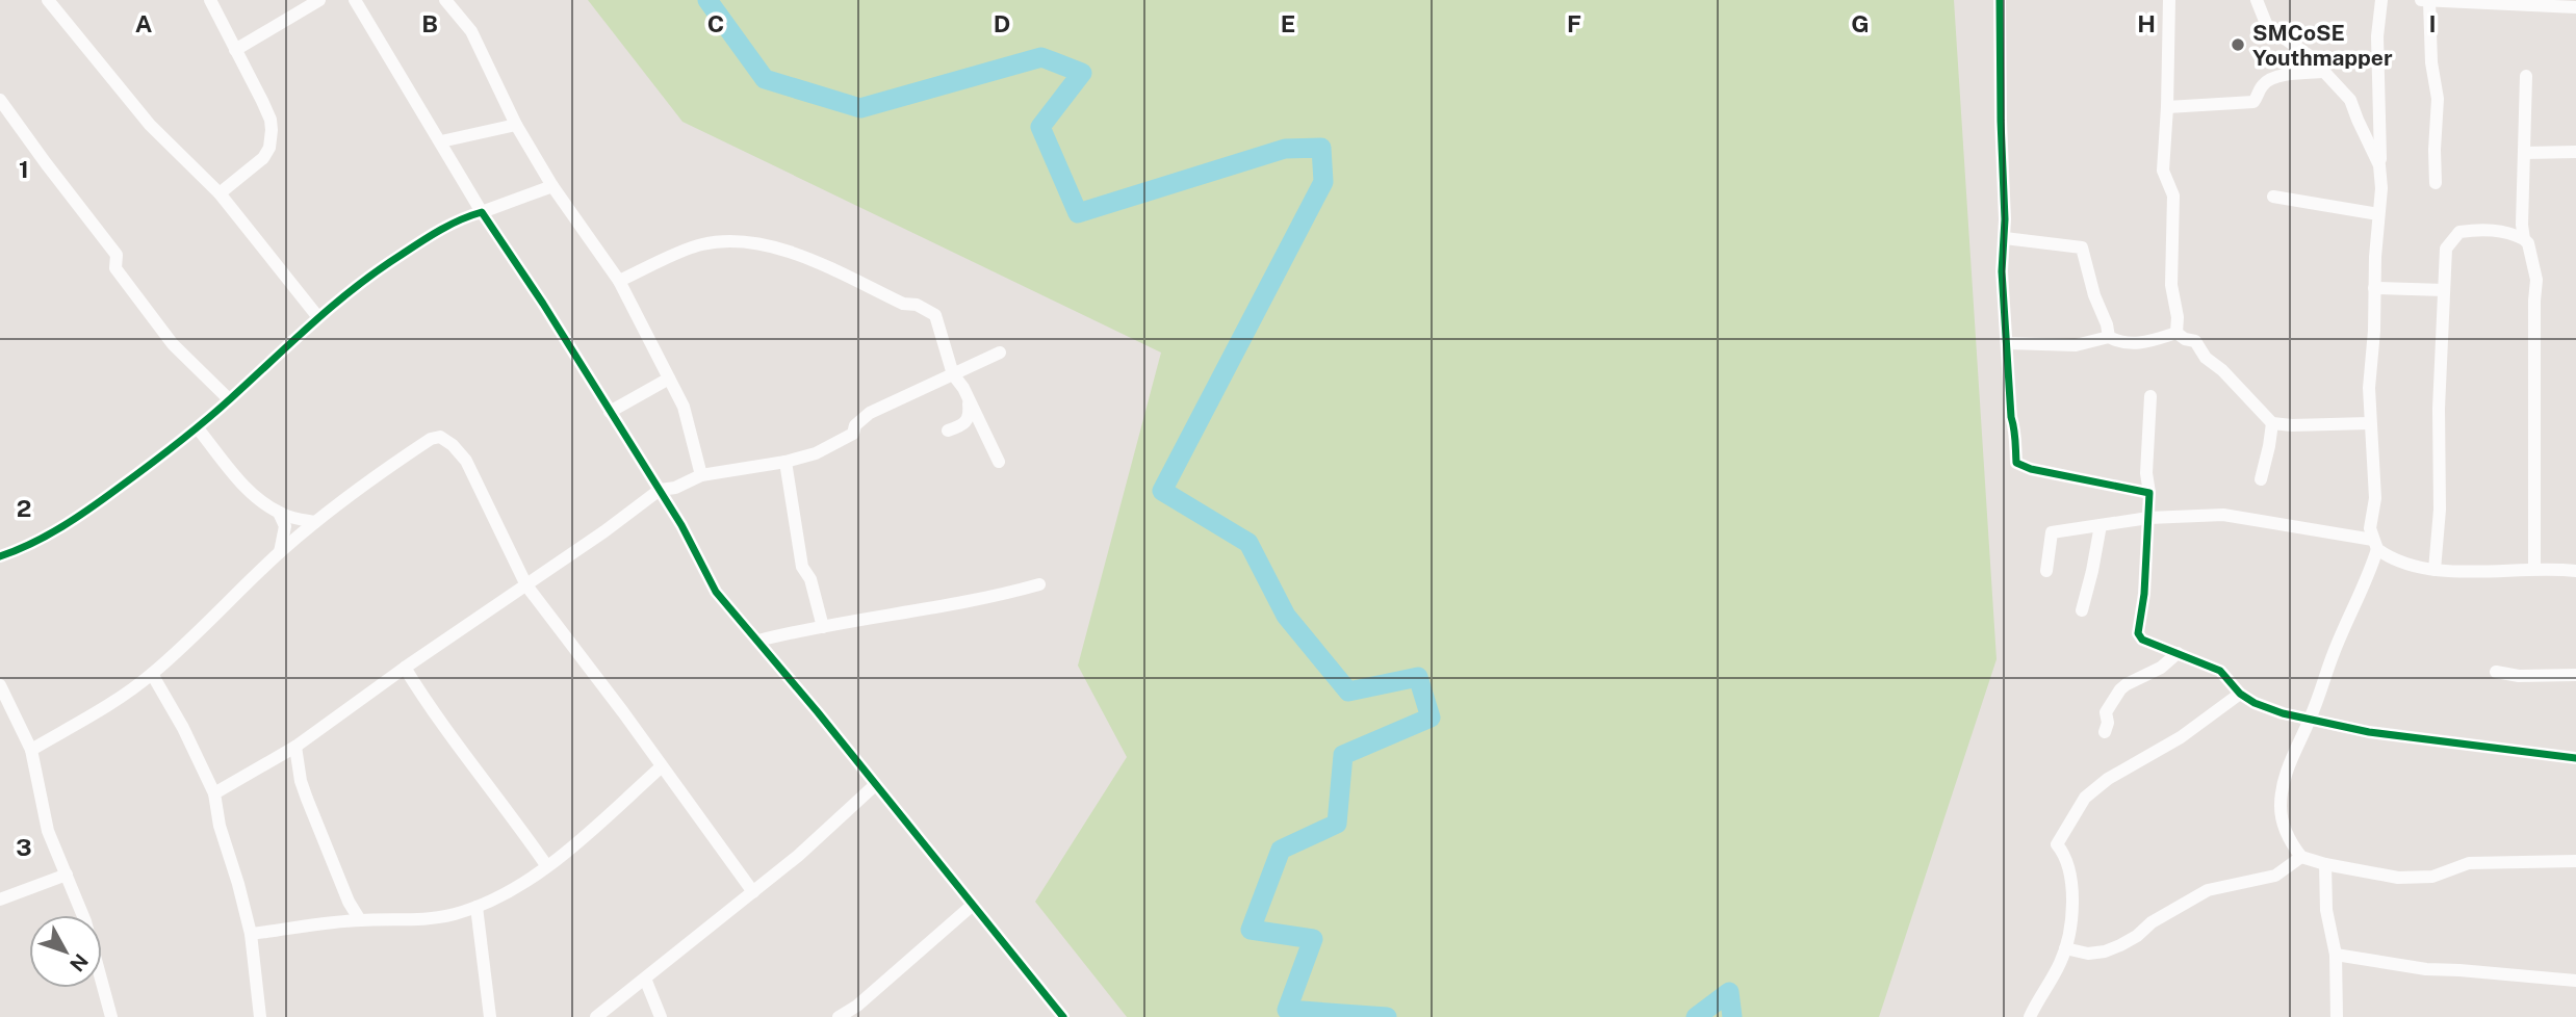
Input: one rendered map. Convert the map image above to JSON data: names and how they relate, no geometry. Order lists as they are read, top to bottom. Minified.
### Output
{"places":["SMCoSE Youthmapper"],"north":"bottom right","grid":{"columns":["A","B","C","D","E","F","G","H","I"],"rows":["1","2","3"]}}
